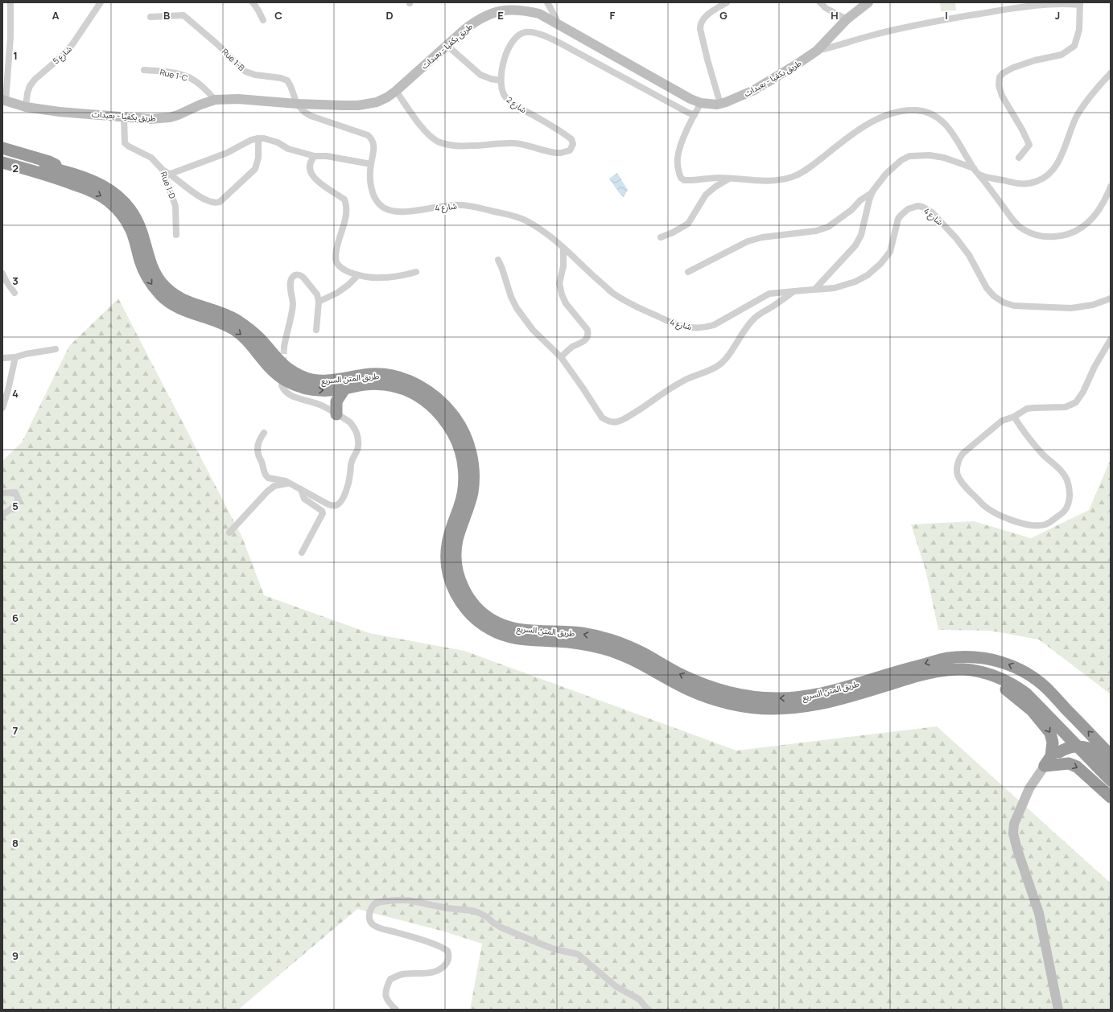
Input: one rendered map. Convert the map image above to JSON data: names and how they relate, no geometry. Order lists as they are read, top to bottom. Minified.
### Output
{"streets":{"highway":["طريق المتن السريع"],"main road":["طريق بكفيا - بعبدات"],"street":["شارع 5","Rue 1-B","Rue 1-C","شارع 2","Rue 1-D","شارع 4"]},"crossings":[["طريق بكفيا - بعبدات","شارع 5"],["طريق بكفيا - بعبدات","Rue 1-B"],["طريق بكفيا - بعبدات","Rue 1-C"],["طريق بكفيا - بعبدات","شارع 2"],["طريق بكفيا - بعبدات","Rue 1-D"],["طريق بكفيا - بعبدات","شارع 4"],["Rue 1-B","شارع 4"]],"grid":{"columns":["A","B","C","D","E","F","G","H","I","J"],"rows":["1","2","3","4","5","6","7","8","9"]}}
